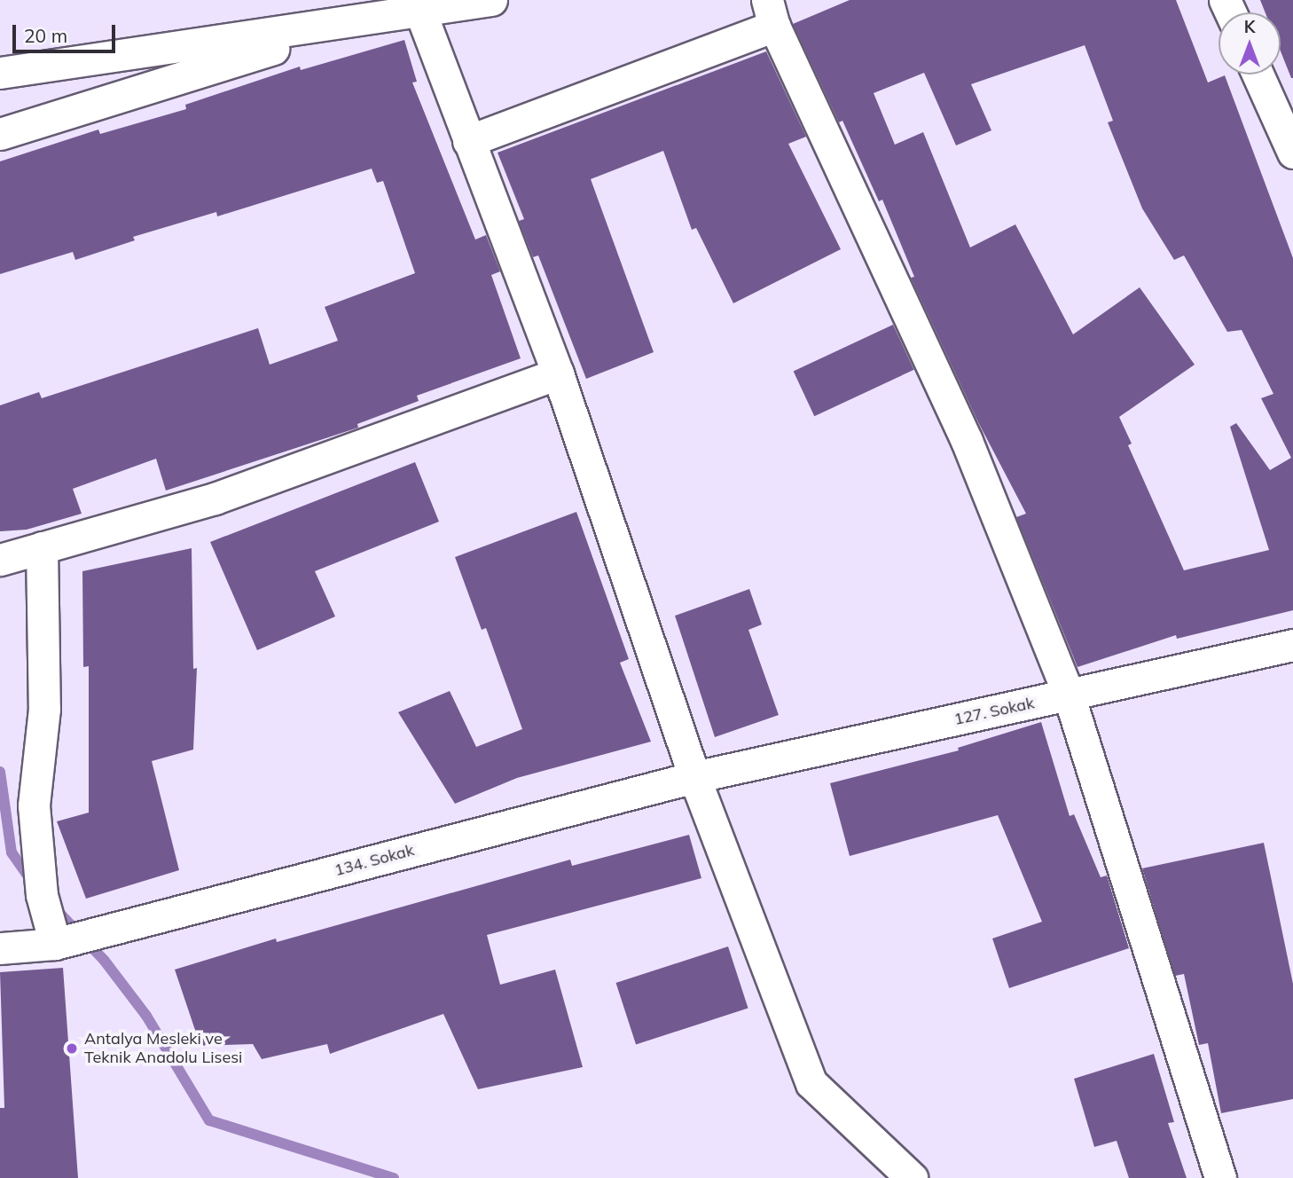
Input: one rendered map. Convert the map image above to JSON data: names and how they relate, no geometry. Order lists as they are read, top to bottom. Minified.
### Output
{"streets":{"street":["127. Sokak","134. Sokak"]},"crossings":[["127. Sokak","134. Sokak"]],"places":["Antalya Mesleki ve Teknik Anadolu Lisesi"],"scale_bar":"20 m","north":"top"}
